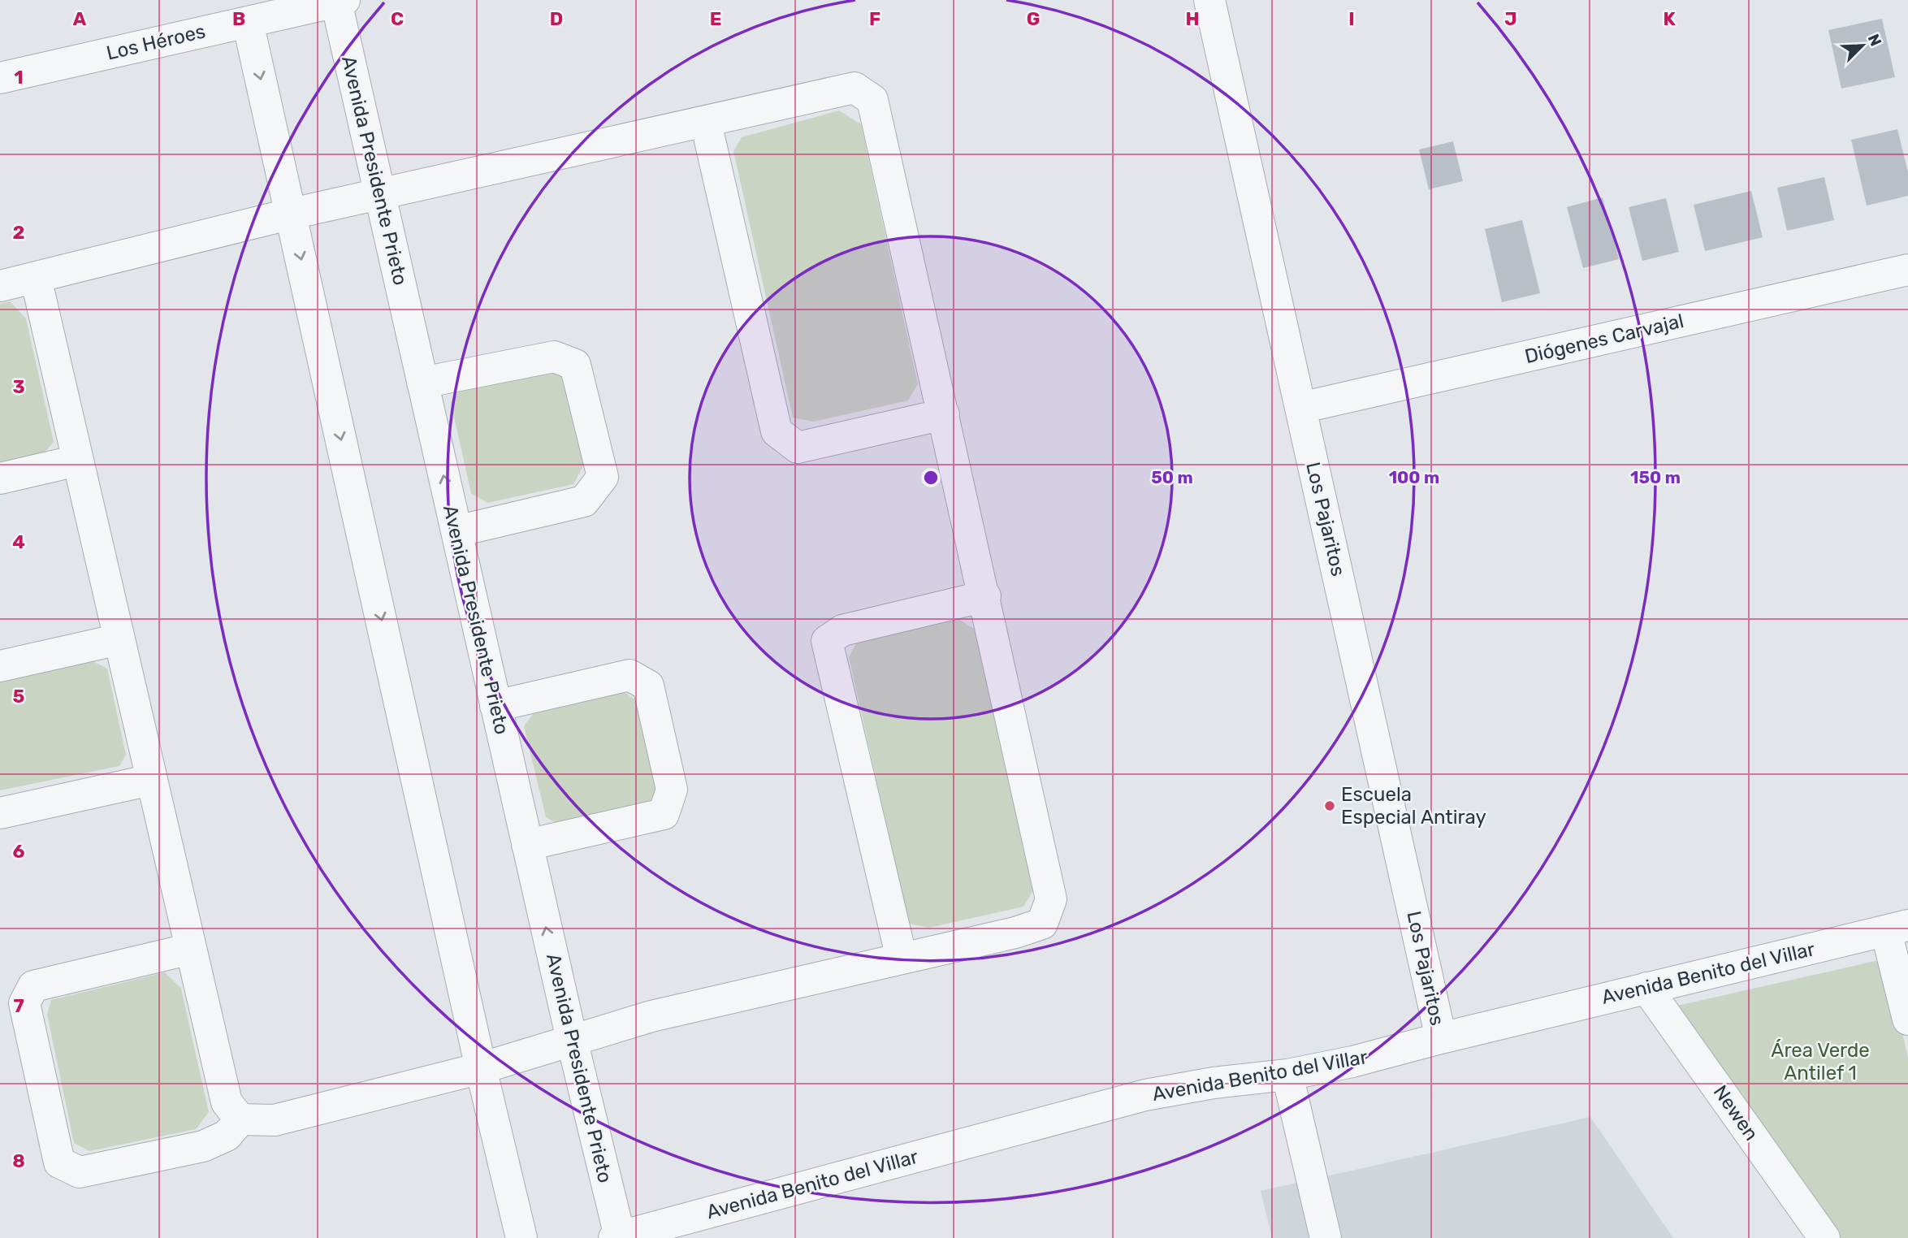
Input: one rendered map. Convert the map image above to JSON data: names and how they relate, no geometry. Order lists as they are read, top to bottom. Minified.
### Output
{"streets":{"street":["Los Héroes","Avenida Presidente Prieto","Diógenes Carvajal","Los Pajaritos","Avenida Benito del Villar","Newen"]},"crossings":[["Los Héroes","Avenida Presidente Prieto"],["Avenida Presidente Prieto","Avenida Benito del Villar"],["Diógenes Carvajal","Los Pajaritos"],["Los Pajaritos","Avenida Benito del Villar"],["Avenida Benito del Villar","Newen"]],"parks":["Área Verde Antilef 1"],"places":["Escuela Especial Antiray"],"north":"top right","grid":{"columns":["A","B","C","D","E","F","G","H","I","J","K"],"rows":["1","2","3","4","5","6","7","8"]},"rings":["50 m","100 m","150 m"]}
